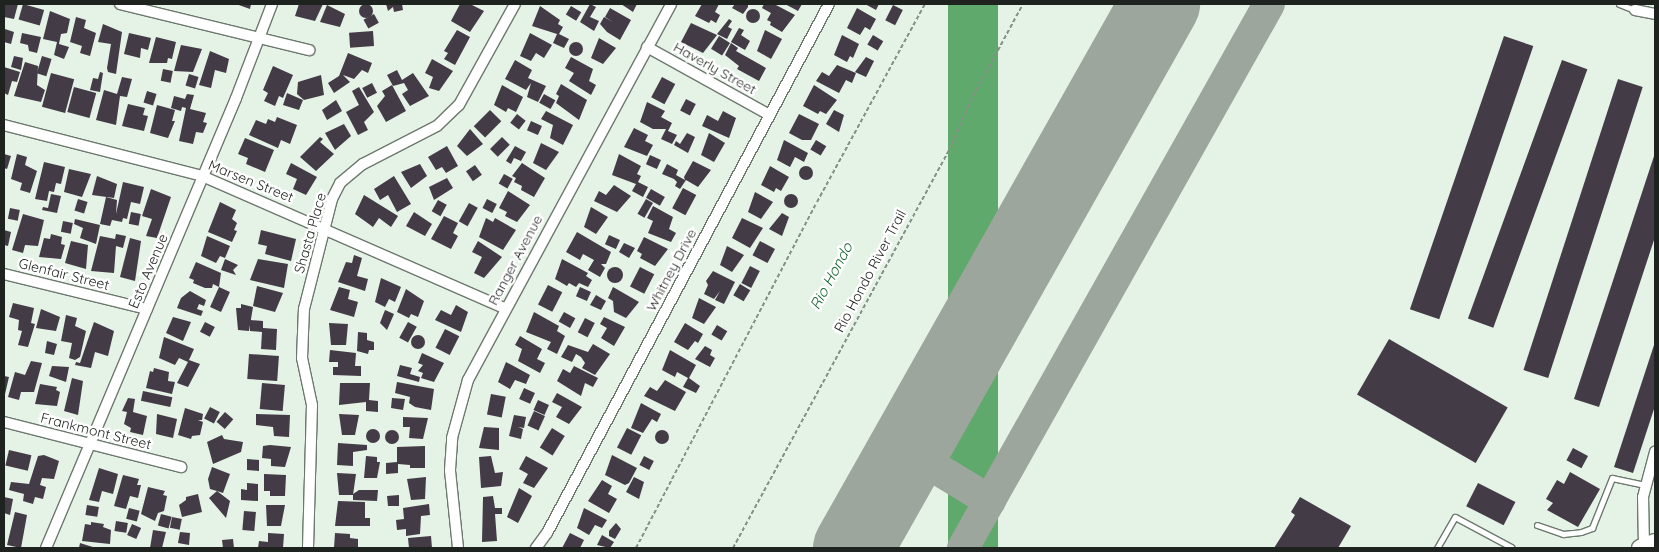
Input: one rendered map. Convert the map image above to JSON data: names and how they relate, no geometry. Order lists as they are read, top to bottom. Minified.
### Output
{"streets":{"street":["Haverly Street","Marsen Street","Shasta Place","Ranger Avenue","Whitney Drive","Esto Avenue","Glenfair Street","Frankmont Street"],"path":["Rio Hondo River Trail"]},"crossings":[["Haverly Street","Ranger Avenue"],["Haverly Street","Whitney Drive"],["Marsen Street","Shasta Place"],["Marsen Street","Ranger Avenue"],["Marsen Street","Esto Avenue"],["Esto Avenue","Glenfair Street"],["Esto Avenue","Frankmont Street"]],"water":["Rio Hondo"]}
